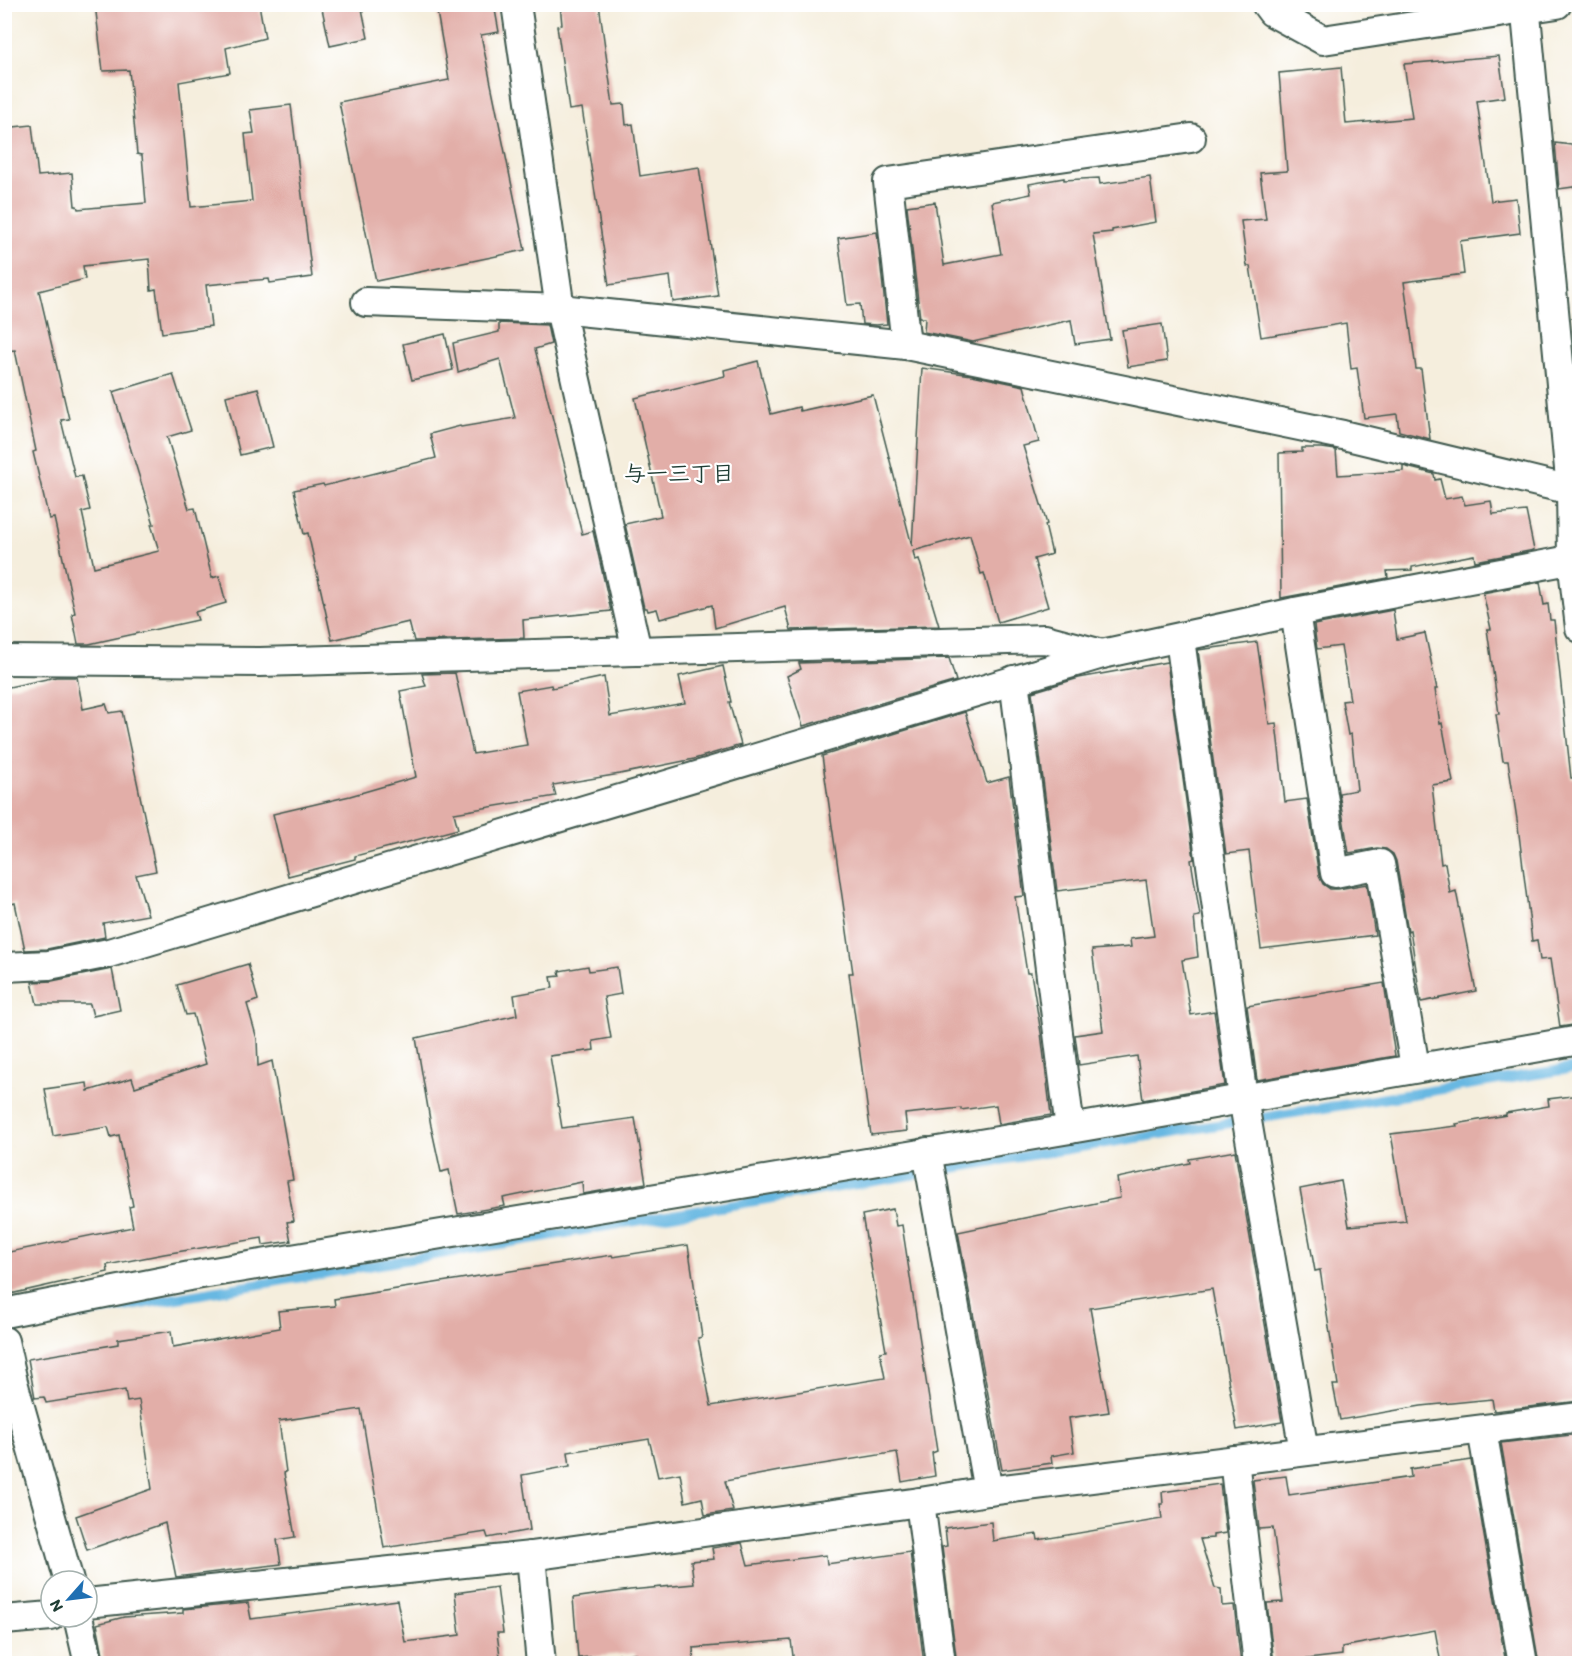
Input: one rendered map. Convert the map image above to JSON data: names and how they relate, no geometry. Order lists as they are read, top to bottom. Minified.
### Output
{"districts":["与一三丁目"],"north":"bottom left"}
